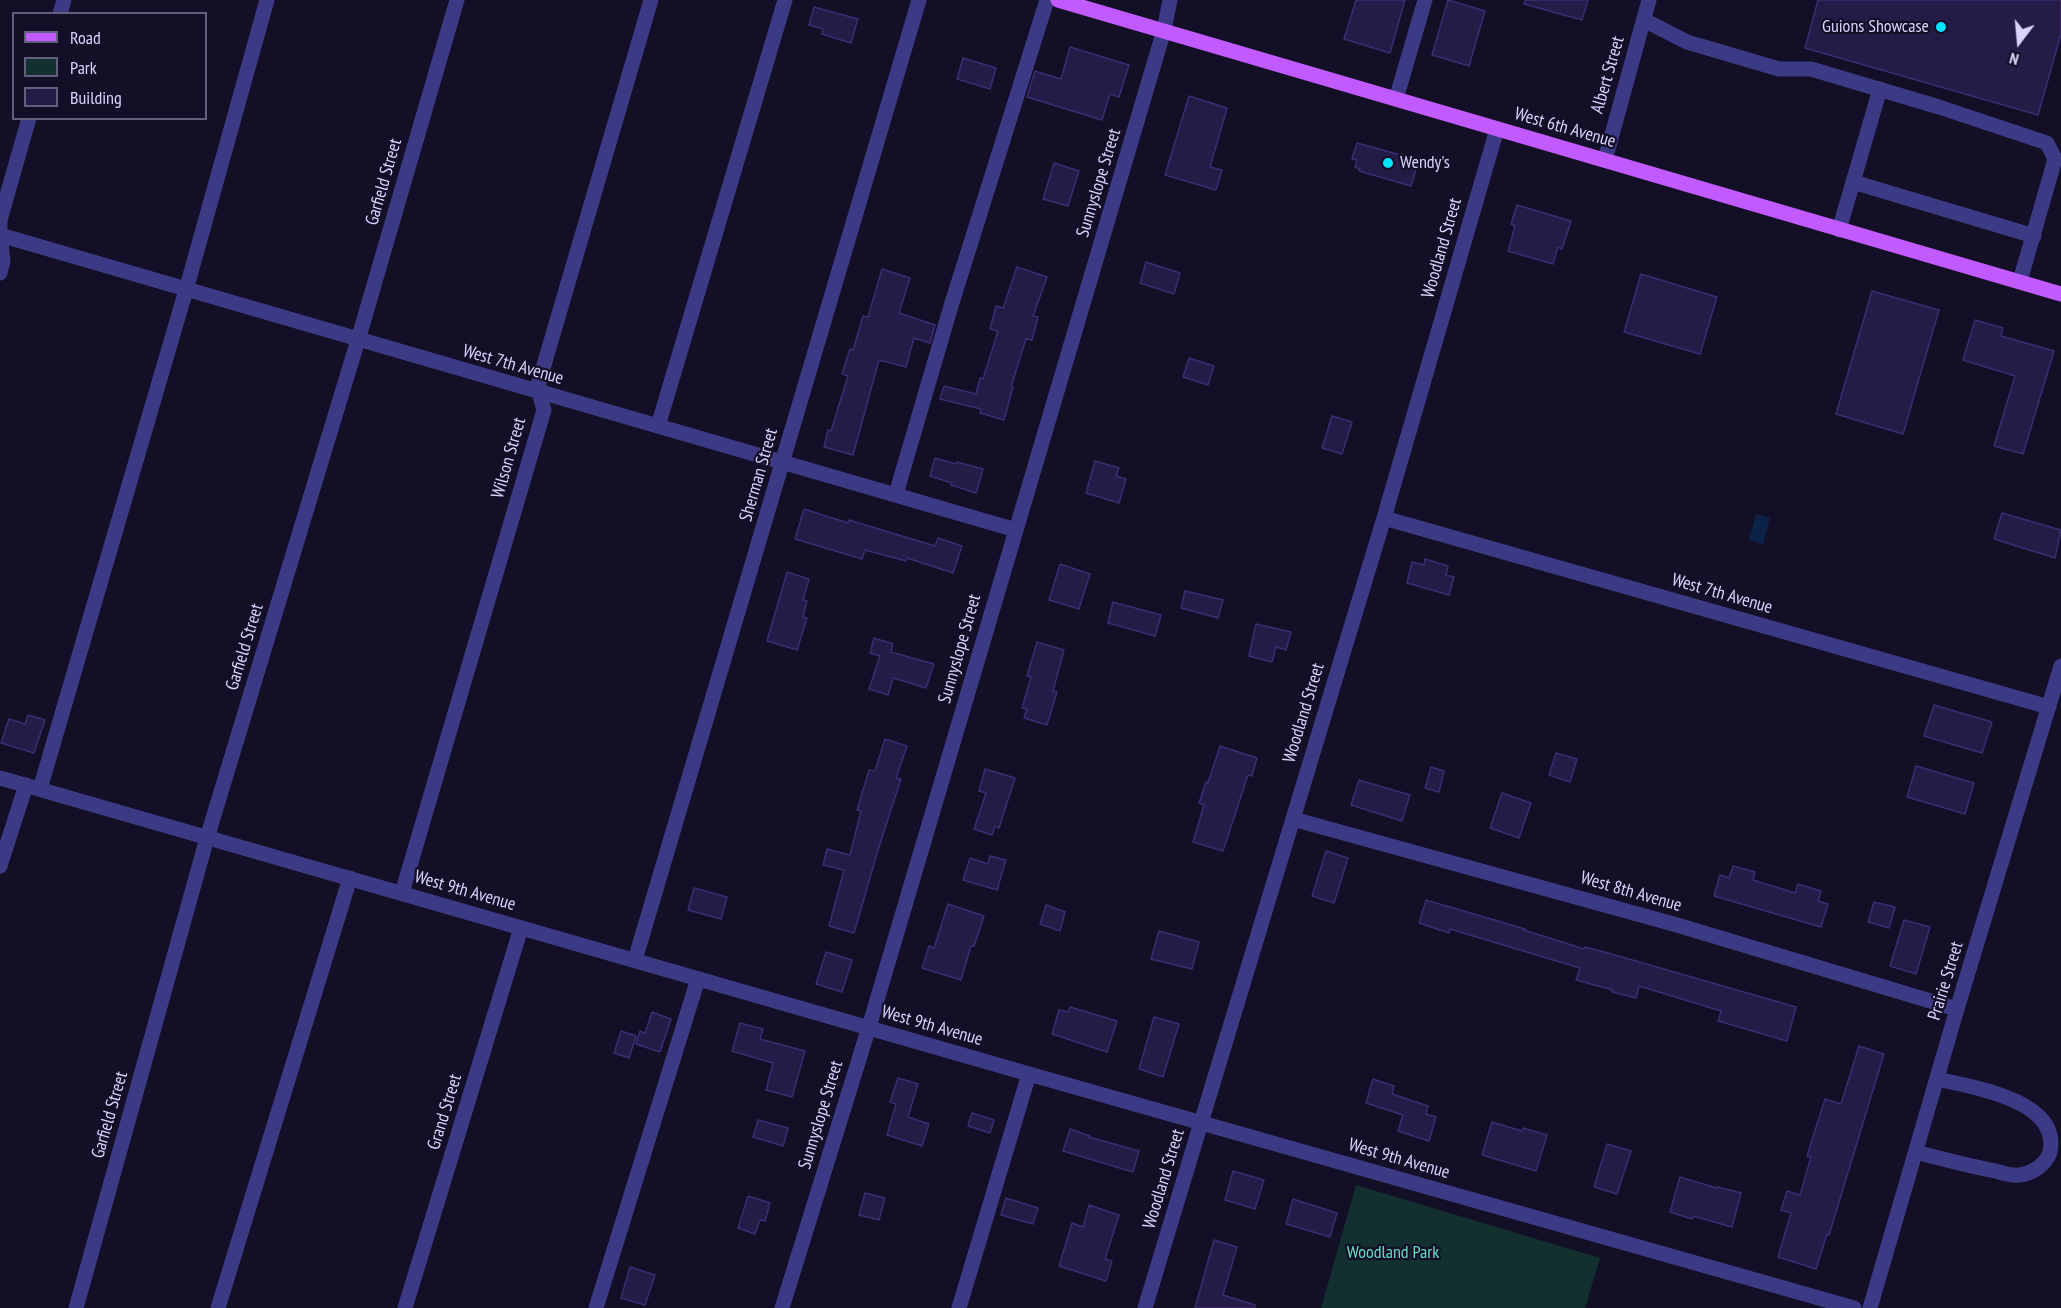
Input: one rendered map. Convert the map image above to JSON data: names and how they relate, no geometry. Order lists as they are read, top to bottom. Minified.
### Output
{"streets":{"main road":["West 6th Avenue"],"street":["Albert Street","Garfield Street","Sunnyslope Street","Woodland Street","West 7th Avenue","Wilson Street","Sherman Street","West 9th Avenue","West 8th Avenue","Prairie Street","Grand Street"]},"crossings":[["Albert Street","West 6th Avenue"],["West 6th Avenue","Sunnyslope Street"],["West 6th Avenue","Woodland Street"],["Garfield Street","West 7th Avenue"],["Garfield Street","West 9th Avenue"],["Sunnyslope Street","West 7th Avenue"],["Sunnyslope Street","West 9th Avenue"],["Woodland Street","West 7th Avenue"],["Woodland Street","West 9th Avenue"],["Woodland Street","West 8th Avenue"],["West 7th Avenue","Wilson Street"],["West 7th Avenue","Sherman Street"],["West 7th Avenue","Prairie Street"],["Wilson Street","West 9th Avenue"],["Sherman Street","West 9th Avenue"],["West 9th Avenue","Grand Street"],["West 8th Avenue","Prairie Street"]],"parks":["Woodland Park"],"places":["Guions Showcase","Wendy's"],"legend":["Road","Park","Building"],"north":"bottom"}
